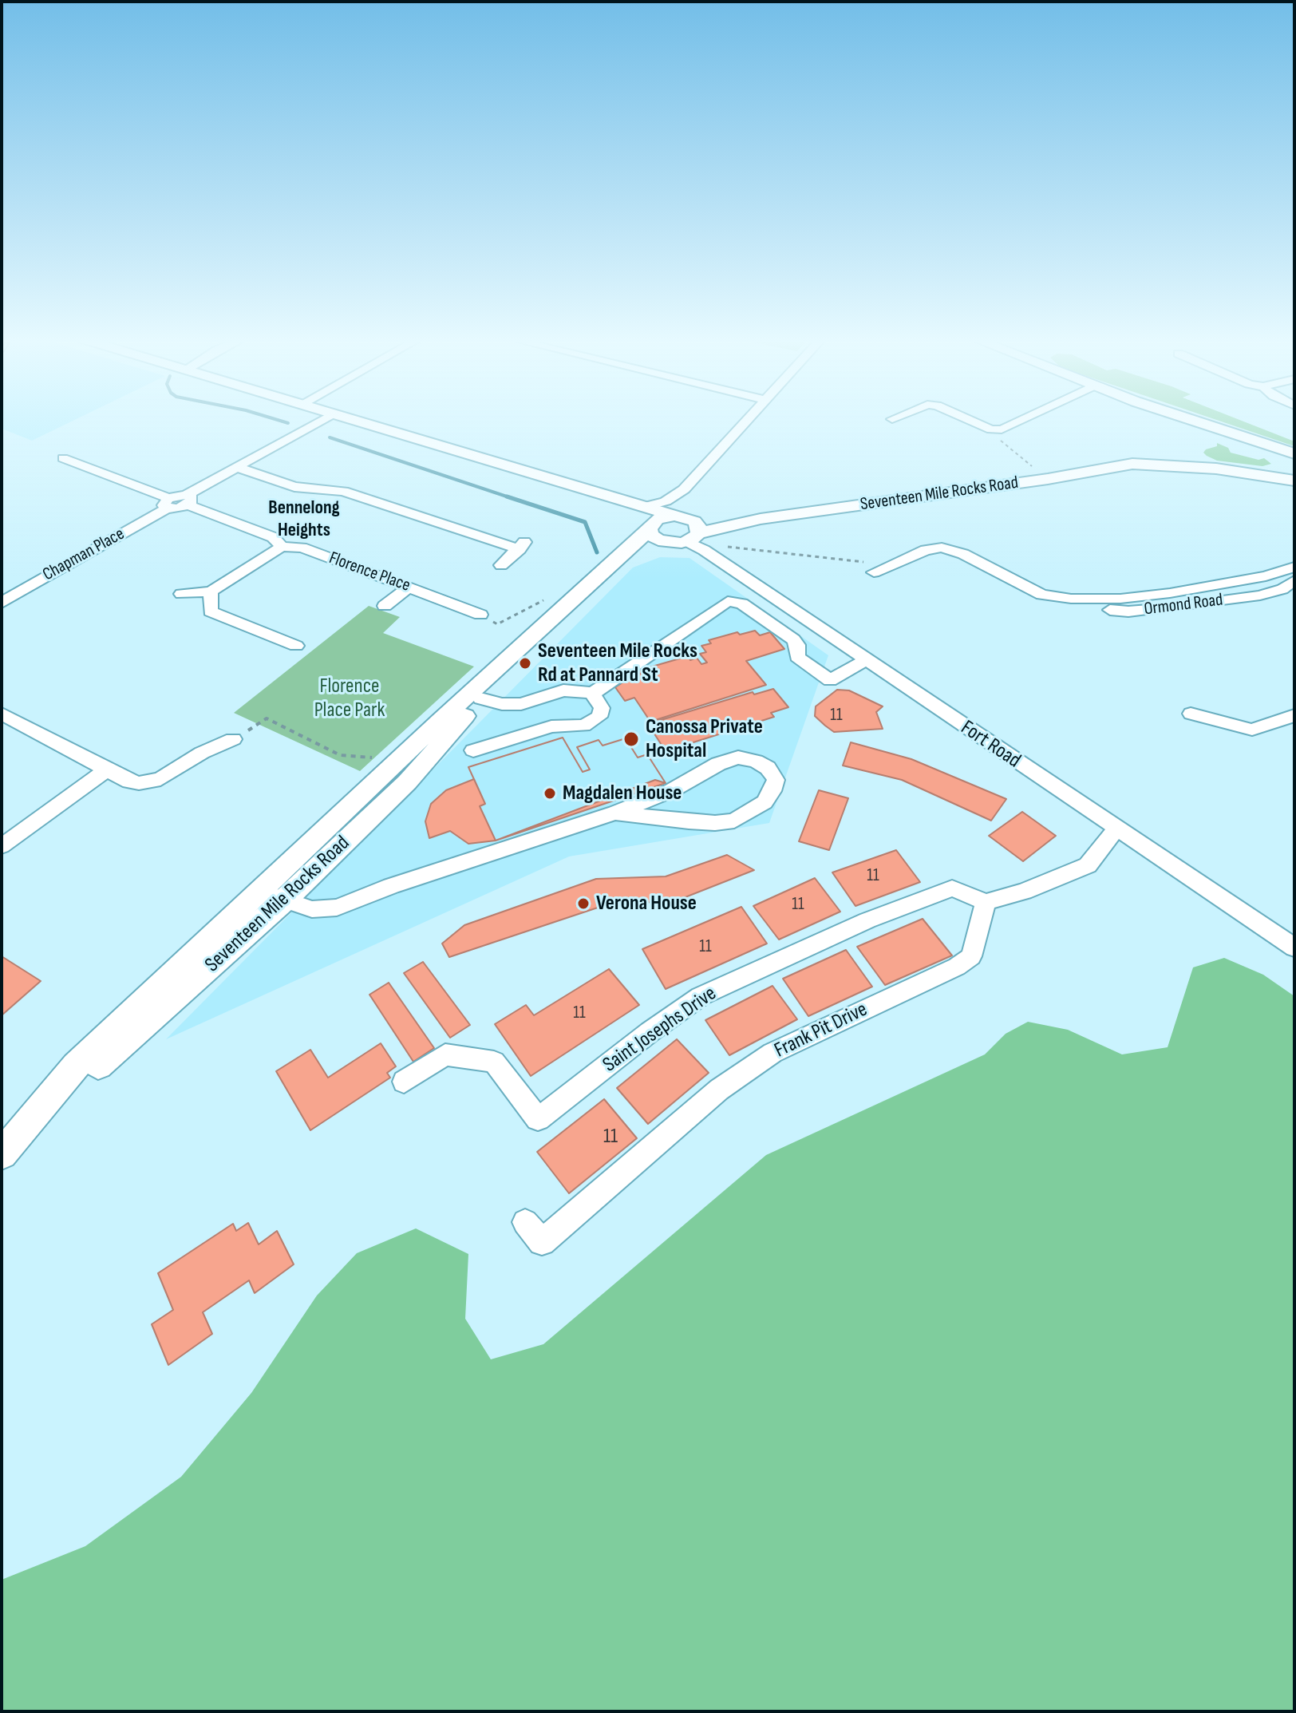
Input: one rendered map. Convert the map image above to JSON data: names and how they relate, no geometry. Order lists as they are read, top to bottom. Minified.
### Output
{"streets":{"main road":["Seventeen Mile Rocks Road"],"street":["Chapman Place","Florence Place","Ormond Road","Fort Road","Saint Josephs Drive","Frank Pit Drive"]},"crossings":[["Seventeen Mile Rocks Road","Fort Road"],["Saint Josephs Drive","Frank Pit Drive"]],"districts":["Bennelong Heights"],"parks":["Florence Place Park"],"places":["Seventeen Mile Rocks Rd at Pannard St","Canossa Private Hospital","Magdalen House","Verona House"],"house_numbers":["11","11","11","11","11","11"]}
